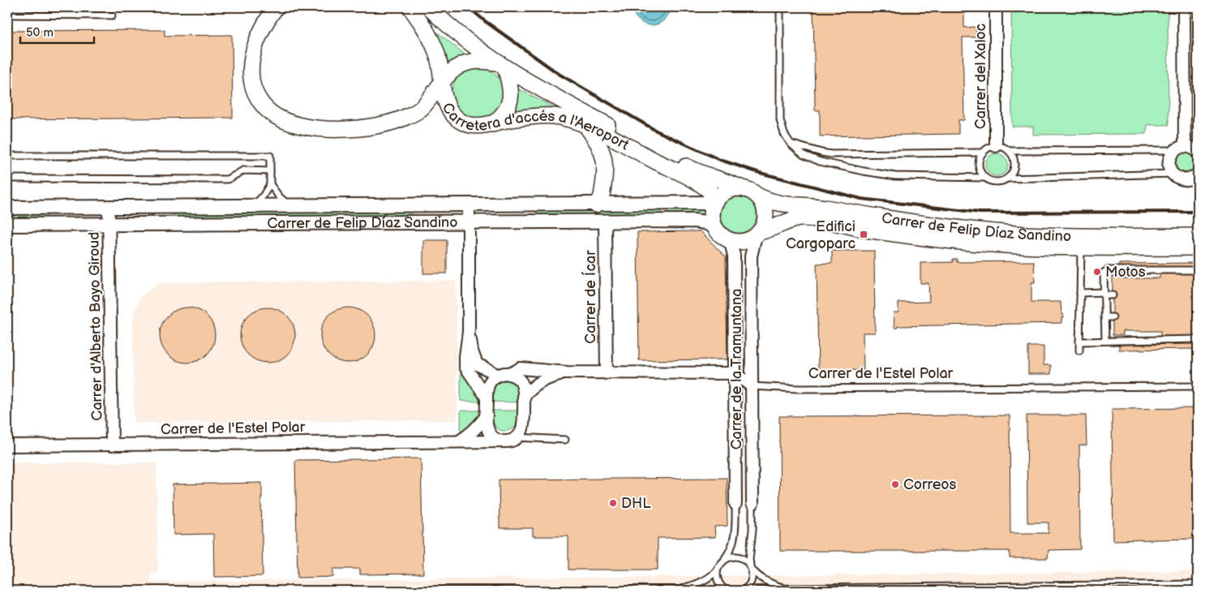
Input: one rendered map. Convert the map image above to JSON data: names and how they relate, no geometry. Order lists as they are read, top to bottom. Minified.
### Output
{"streets":{"main road":["Carretera d'accés a l'Aeroport","Carrer de Felip Díaz Sandino"],"street":["Carrer del Xaloc","Carrer de Ícar","Carrer d'Alberto Bayo Giroud","Carrer de la Tramuntana","Carrer de l'Estel Polar"]},"crossings":[["Carretera d'accés a l'Aeroport","Carrer de Felip Díaz Sandino"],["Carretera d'accés a l'Aeroport","Carrer de la Tramuntana"],["Carrer de Felip Díaz Sandino","Carrer de Ícar"],["Carrer de Felip Díaz Sandino","Carrer d'Alberto Bayo Giroud"],["Carrer de Felip Díaz Sandino","Carrer de la Tramuntana"],["Carrer d'Alberto Bayo Giroud","Carrer de l'Estel Polar"],["Carrer de la Tramuntana","Carrer de l'Estel Polar"]],"places":{"transit":["Edifici Cargoparc"],"other":["Motos","Correos","DHL"]},"scale_bar":"50 m"}
